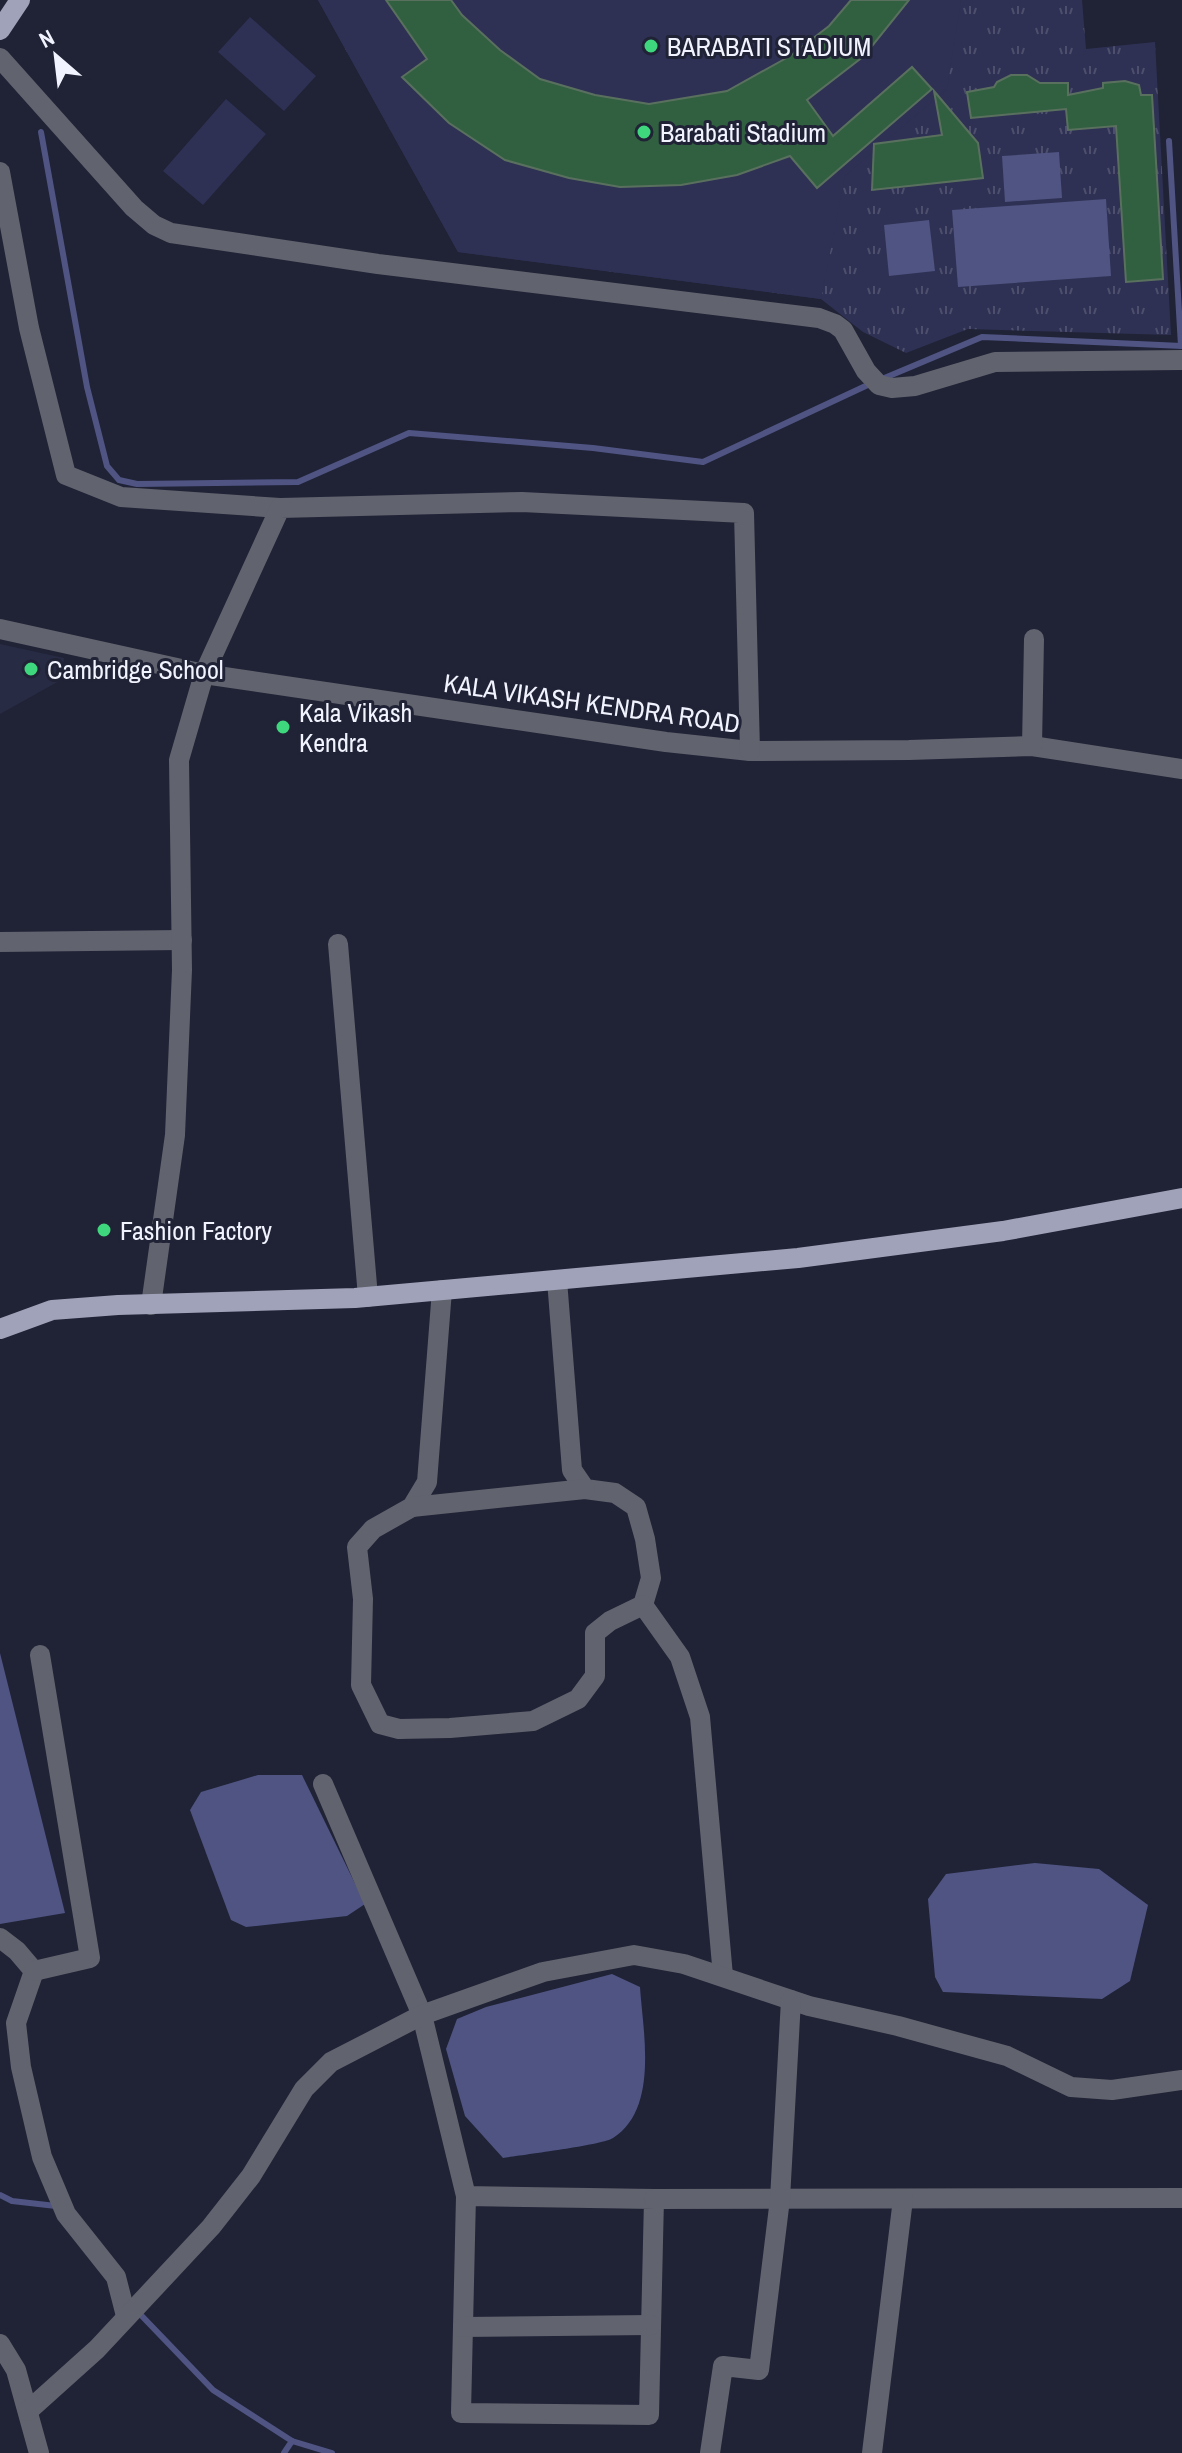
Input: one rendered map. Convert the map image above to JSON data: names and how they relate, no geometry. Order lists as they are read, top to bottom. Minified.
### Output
{"streets":{"street":["KALA VIKASH KENDRA ROAD"]},"places":["BARABATI STADIUM","Barabati Stadium","Cambridge School","Kala Vikash Kendra","Fashion Factory"],"north":"top left"}
